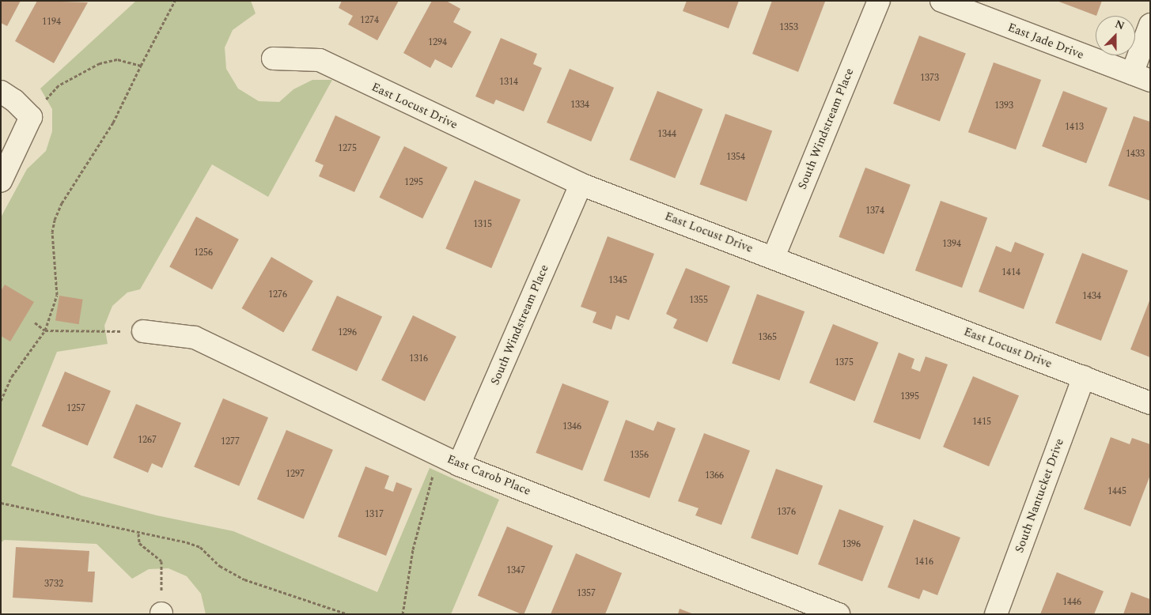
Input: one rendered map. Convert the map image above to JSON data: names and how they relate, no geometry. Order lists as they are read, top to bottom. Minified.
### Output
{"streets":{"street":["East Jade Drive","East Locust Drive","South Windstream Place","East Carob Place","South Nantucket Drive"]},"crossings":[["East Locust Drive","South Windstream Place"],["East Locust Drive","South Nantucket Drive"],["South Windstream Place","East Carob Place"]],"house_numbers":["1274","1194","1353","1294","1373","1314","1334","1393","1413","1344","1275","1433","1354","1295","1374","1315","1394","1256","1414","1345","1276","1434","1355","1296","1365","1316","1375","1395","1257","1415","1346","1267","1277","1356","1297","1366","1445","1376","1317","1396","1416","1347","3732","1357","1446"],"north":"top"}
